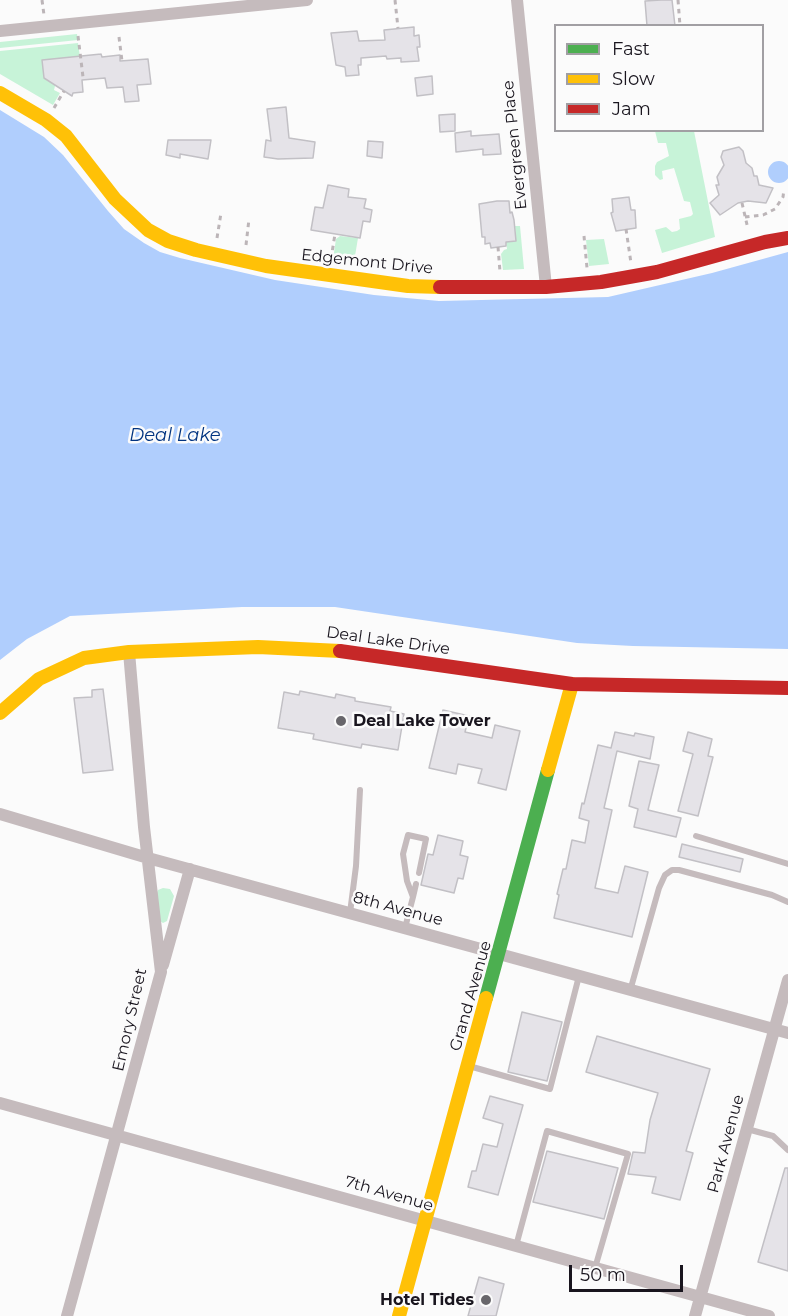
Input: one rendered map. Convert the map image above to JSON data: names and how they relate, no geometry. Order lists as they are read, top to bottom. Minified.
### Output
{"streets":{"street":["Evergreen Place","Edgemont Drive","Deal Lake Drive","8th Avenue","Grand Avenue","Emory Street","Park Avenue","7th Avenue"]},"crossings":[["Evergreen Place","Edgemont Drive"],["Deal Lake Drive","Grand Avenue"],["Deal Lake Drive","Emory Street"],["8th Avenue","Grand Avenue"],["8th Avenue","Emory Street"],["8th Avenue","Park Avenue"],["Grand Avenue","7th Avenue"],["Emory Street","7th Avenue"],["Park Avenue","7th Avenue"]],"water":["Deal Lake"],"places":["Deal Lake Tower","Hotel Tides"],"legend":["Fast","Slow","Jam"],"scale_bar":"50 m"}
